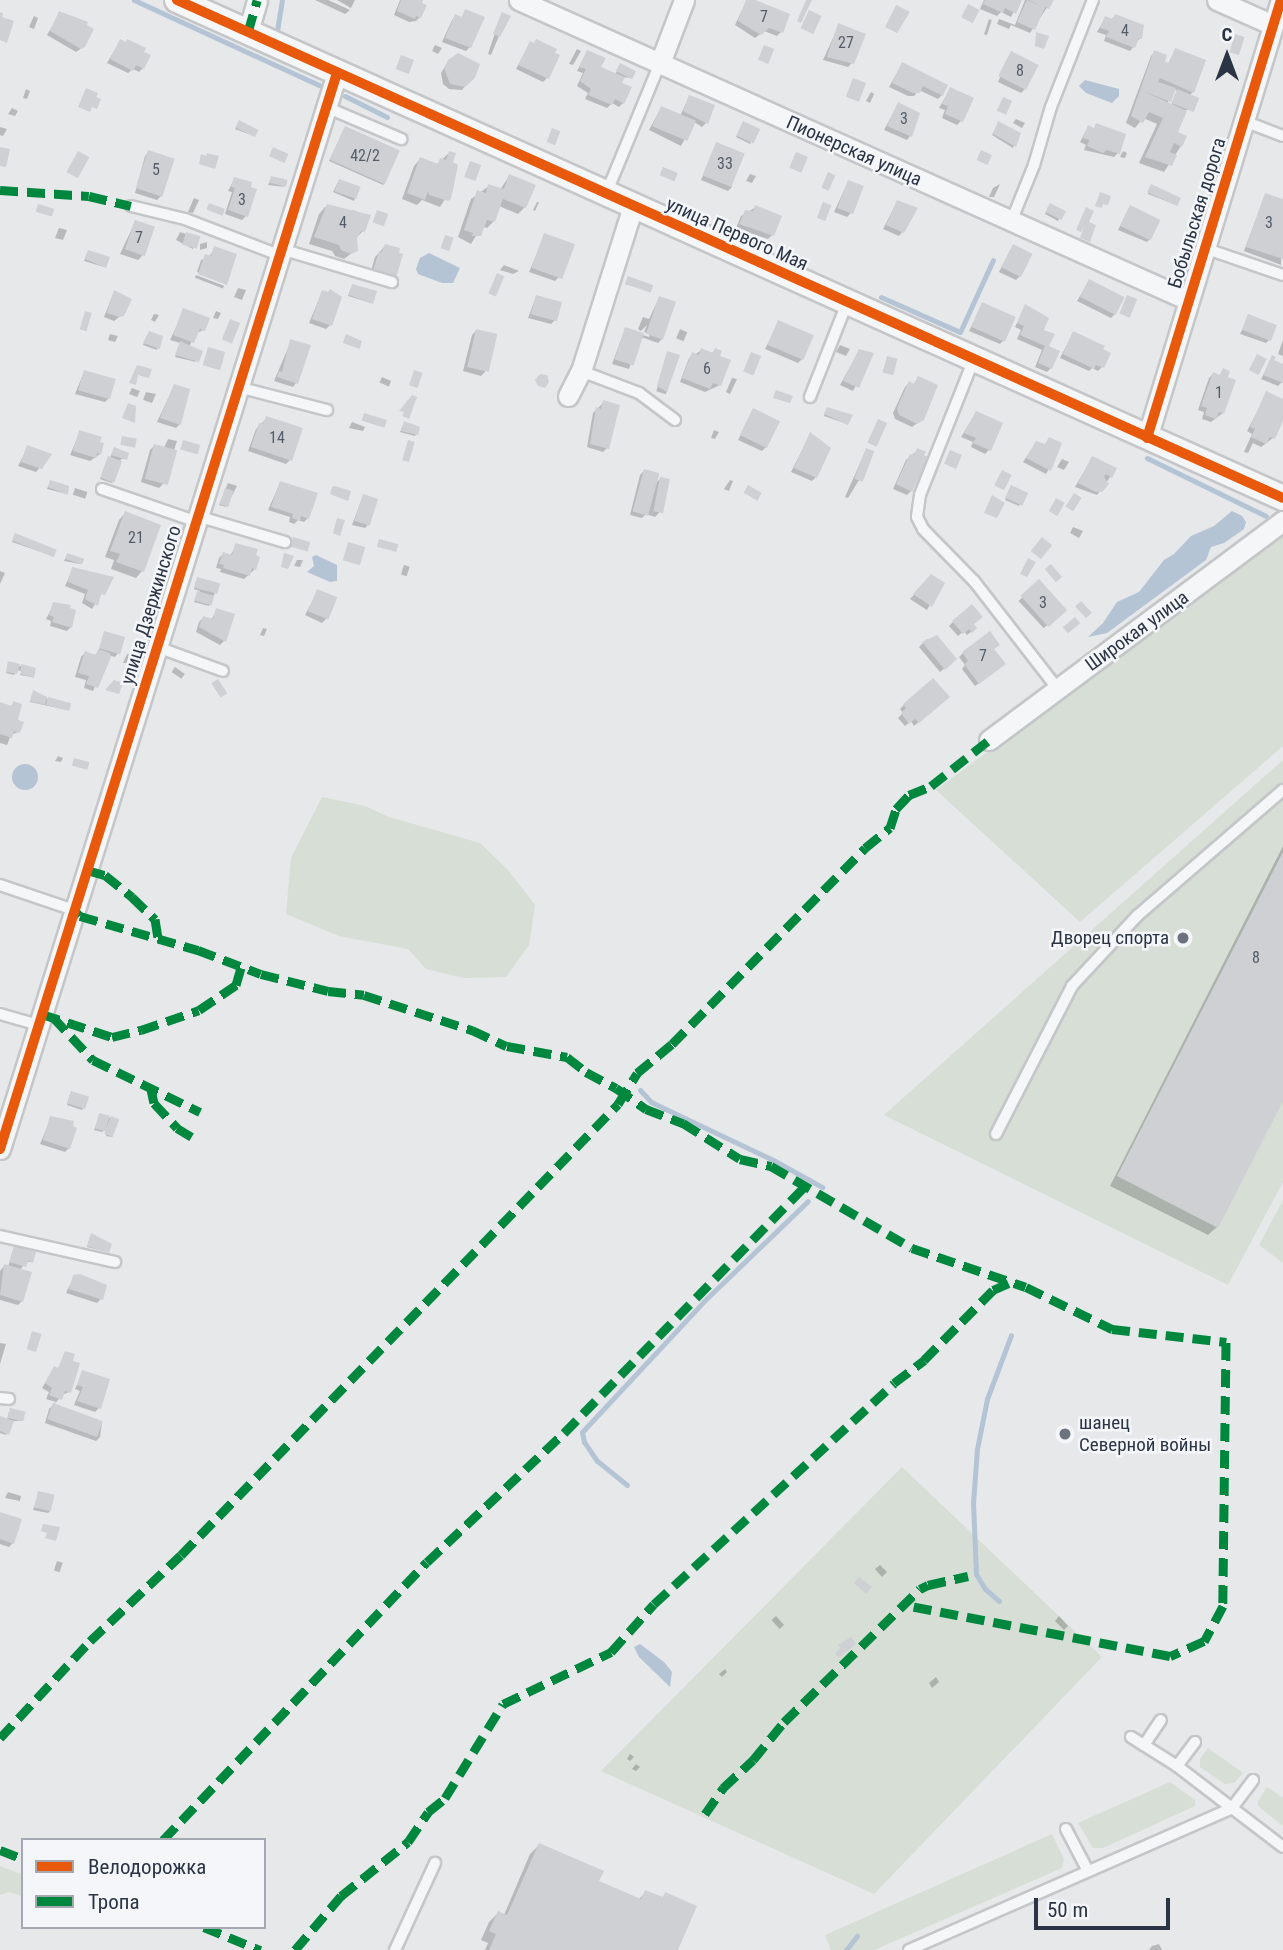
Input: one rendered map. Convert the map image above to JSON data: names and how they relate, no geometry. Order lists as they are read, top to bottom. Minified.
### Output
{"streets":{"street":["Пионерская улица","Бобыльская дорога","улица Первого Мая","улица Дзержинского","Широкая улица"]},"crossings":[["Пионерская улица","Бобыльская дорога"],["Бобыльская дорога","улица Первого Мая"],["улица Первого Мая","улица Дзержинского"]],"places":["Дворец спорта","шанец Северной войны"],"house_numbers":["7","4","27","8","3","42/2","33","5","3","4","3","7","6","1","14","21","3","7","8"],"legend":["Велодорожка","Тропа"],"scale_bar":"50 m","north":"top"}
